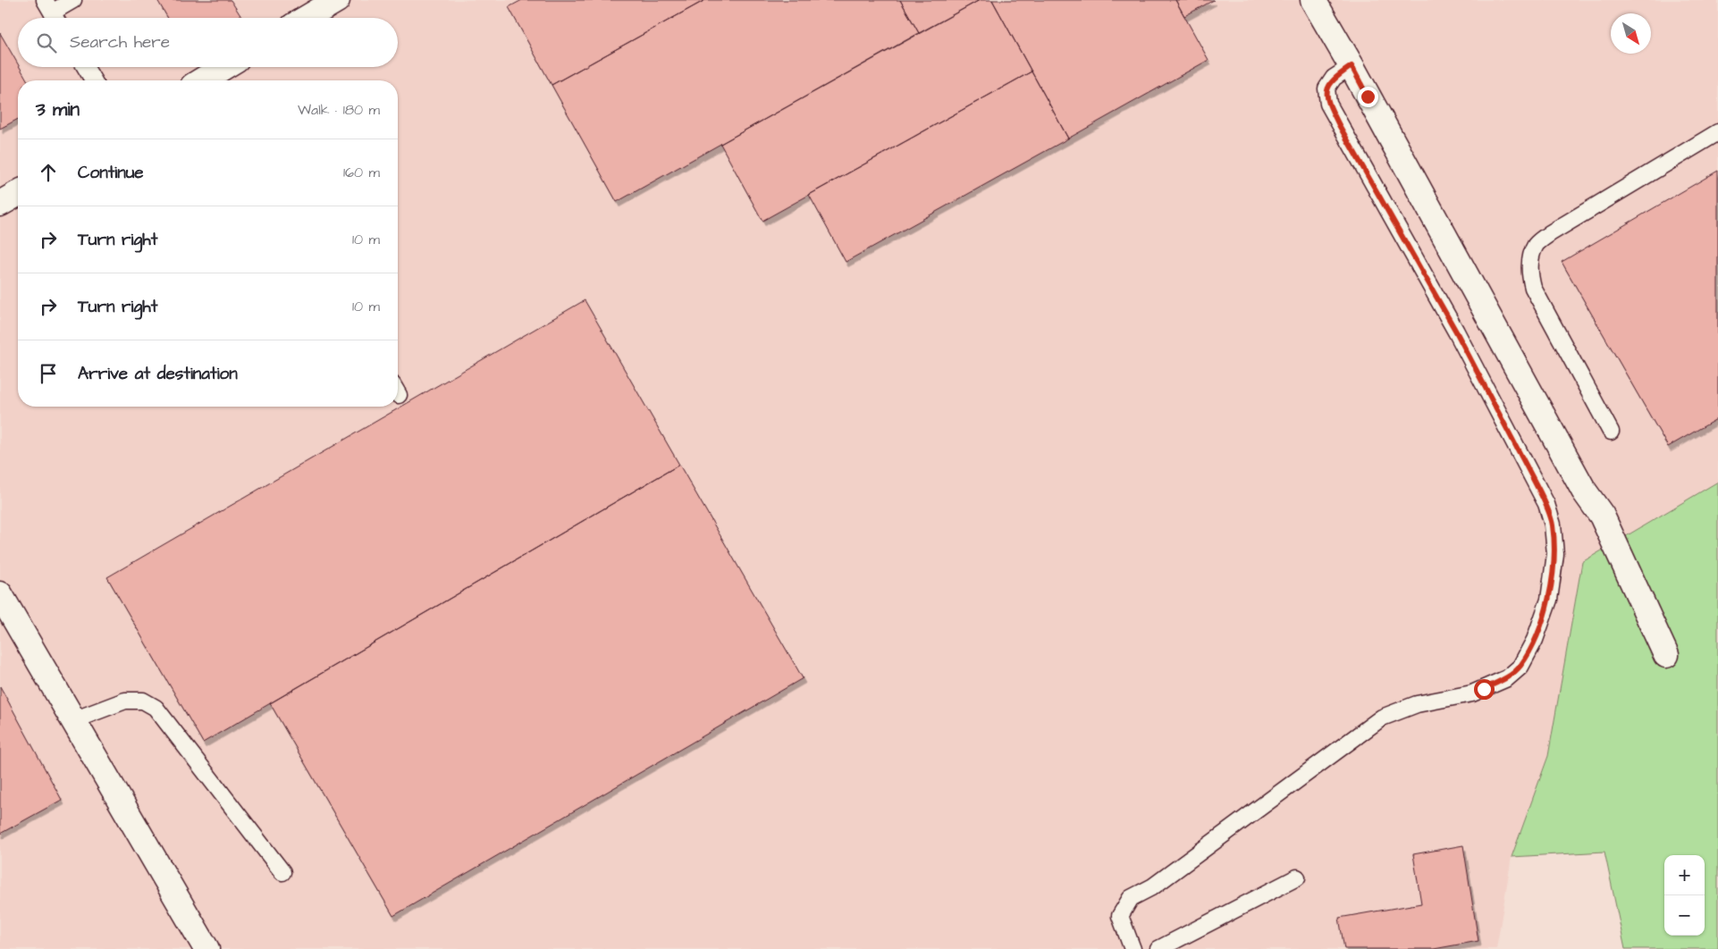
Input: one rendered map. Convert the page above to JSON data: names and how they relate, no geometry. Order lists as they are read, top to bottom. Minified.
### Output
{"north":"bottom right","page":{"search":"Search here","heading":["3 min","Walk · 180 m"],"list":[["Continue","160 m"],["Turn right","10 m"],["Turn right","10 m"],"Arrive at destination"],"map_buttons":["+","−"]}}
